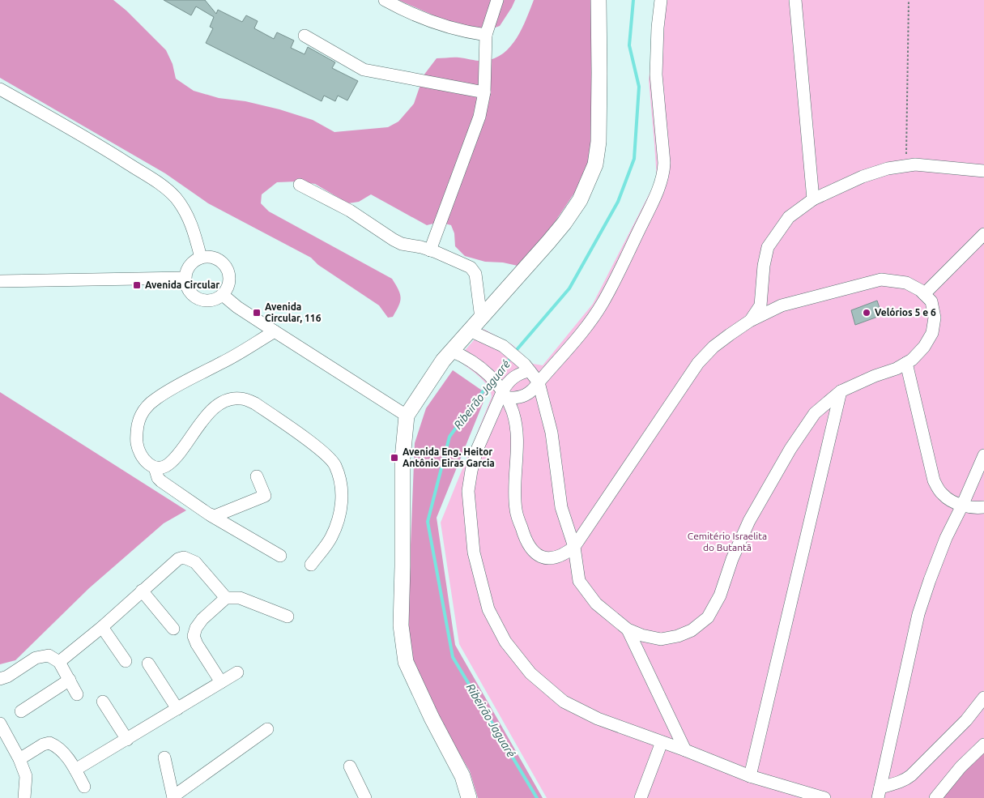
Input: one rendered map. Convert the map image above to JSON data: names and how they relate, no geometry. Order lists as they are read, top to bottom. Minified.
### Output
{"water":["Ribeirão Jaguaré"],"parks":["Cemitério Israelita do Butantã"],"places":{"transit":["Avenida Circular","Avenida Circular, 116","Avenida Eng. Heitor Antônio Eiras Garcia"],"other":["Velórios 5 e 6"]}}
